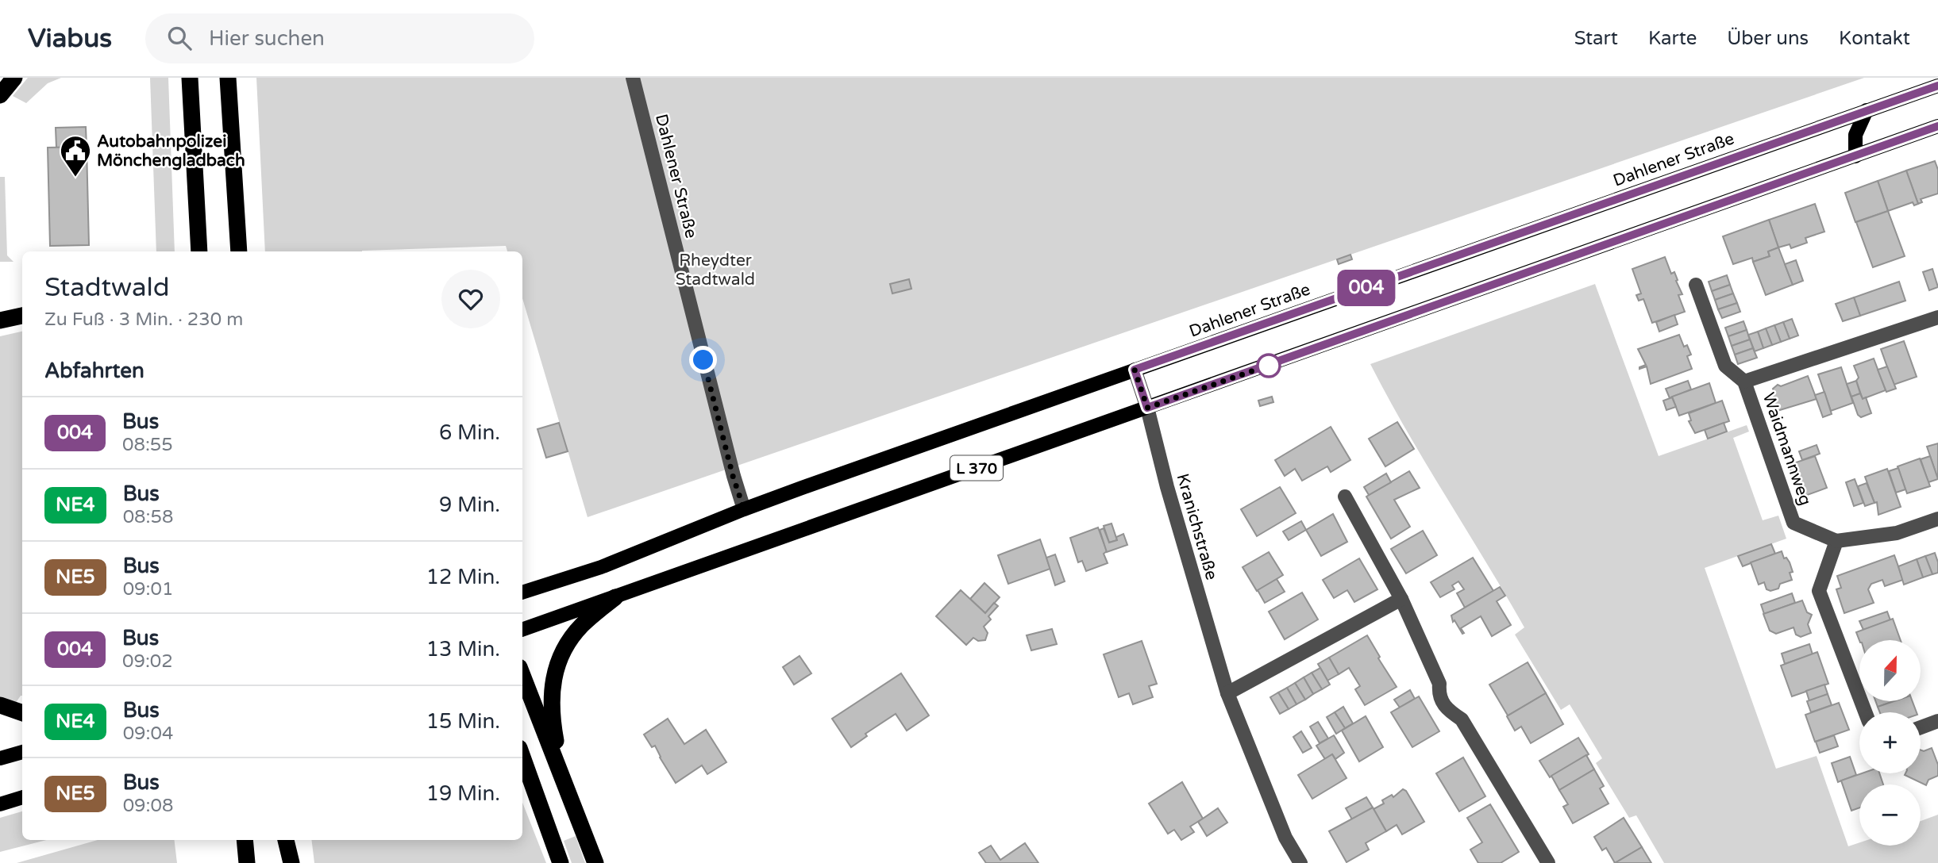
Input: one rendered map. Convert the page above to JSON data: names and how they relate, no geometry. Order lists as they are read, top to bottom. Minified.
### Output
{"streets":{"main road":["Dahlener Straße","L 370"],"street":["Waidmannweg","Kranichstraße"]},"crossings":[["Dahlener Straße","L 370"],["Dahlener Straße","Kranichstraße"],["L 370","Kranichstraße"]],"parks":["Rheydter Stadtwald"],"places":{"public building":["Autobahnpolizei Mönchengladbach"]},"lines":["bus line 004"],"north":"top","page":{"header":"Viabus","search":"Hier suchen","nav":["Start","Karte","Über uns","Kontakt"],"on_map":"004","heading":[["Stadtwald","Zu Fuß · 3 Min. · 230 m"],"Abfahrten"],"list":[{"mark":"004","name":"Bus","note":"08:55","value":"6 Min."},{"mark":"NE4","name":"Bus","note":"08:58","value":"9 Min."},{"mark":"NE5","name":"Bus","note":"09:01","value":"12 Min."},{"mark":"004","name":"Bus","note":"09:02","value":"13 Min."},{"mark":"NE4","name":"Bus","note":"09:04","value":"15 Min."},{"mark":"NE5","name":"Bus","note":"09:08","value":"19 Min."}],"map_buttons":["+","−"]}}
